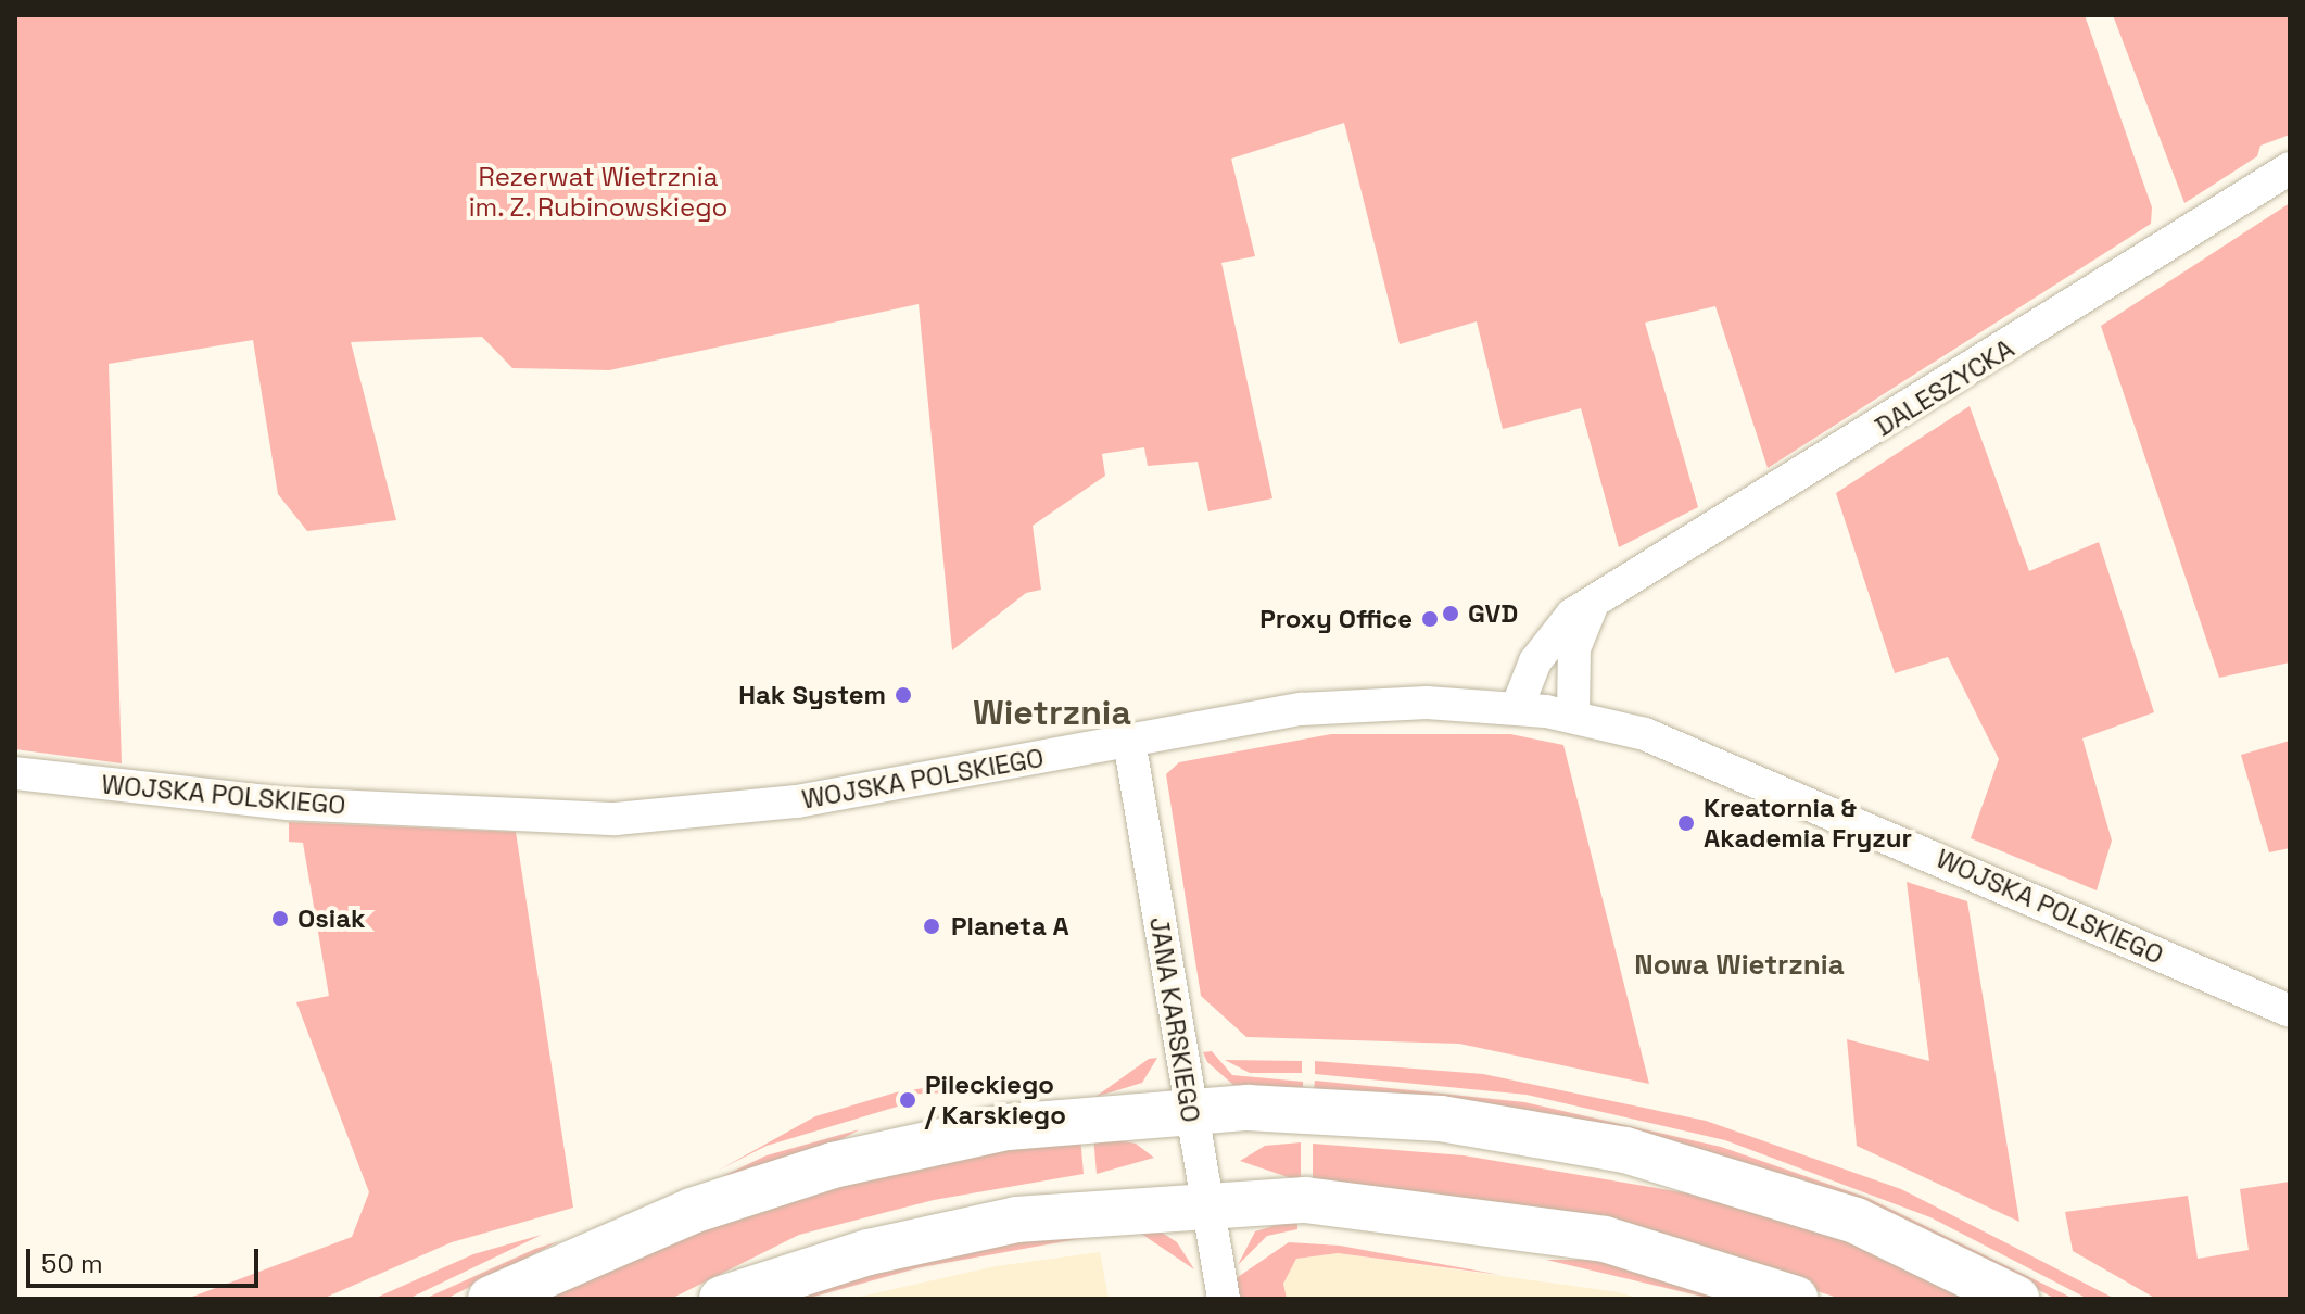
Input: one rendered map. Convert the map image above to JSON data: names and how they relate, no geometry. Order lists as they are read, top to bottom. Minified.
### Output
{"streets":{"street":["DALESZYCKA","WOJSKA POLSKIEGO","JANA KARSKIEGO"]},"crossings":[["DALESZYCKA","WOJSKA POLSKIEGO"],["WOJSKA POLSKIEGO","JANA KARSKIEGO"]],"districts":["Wietrznia","Nowa Wietrznia"],"parks":["Rezerwat Wietrznia im. Z. Rubinowskiego"],"places":["GVD","Proxy Office","Hak System","Kreatornia & Akademia Fryzur","Osiak","Planeta A","Pileckiego / Karskiego"],"scale_bar":"50 m"}
